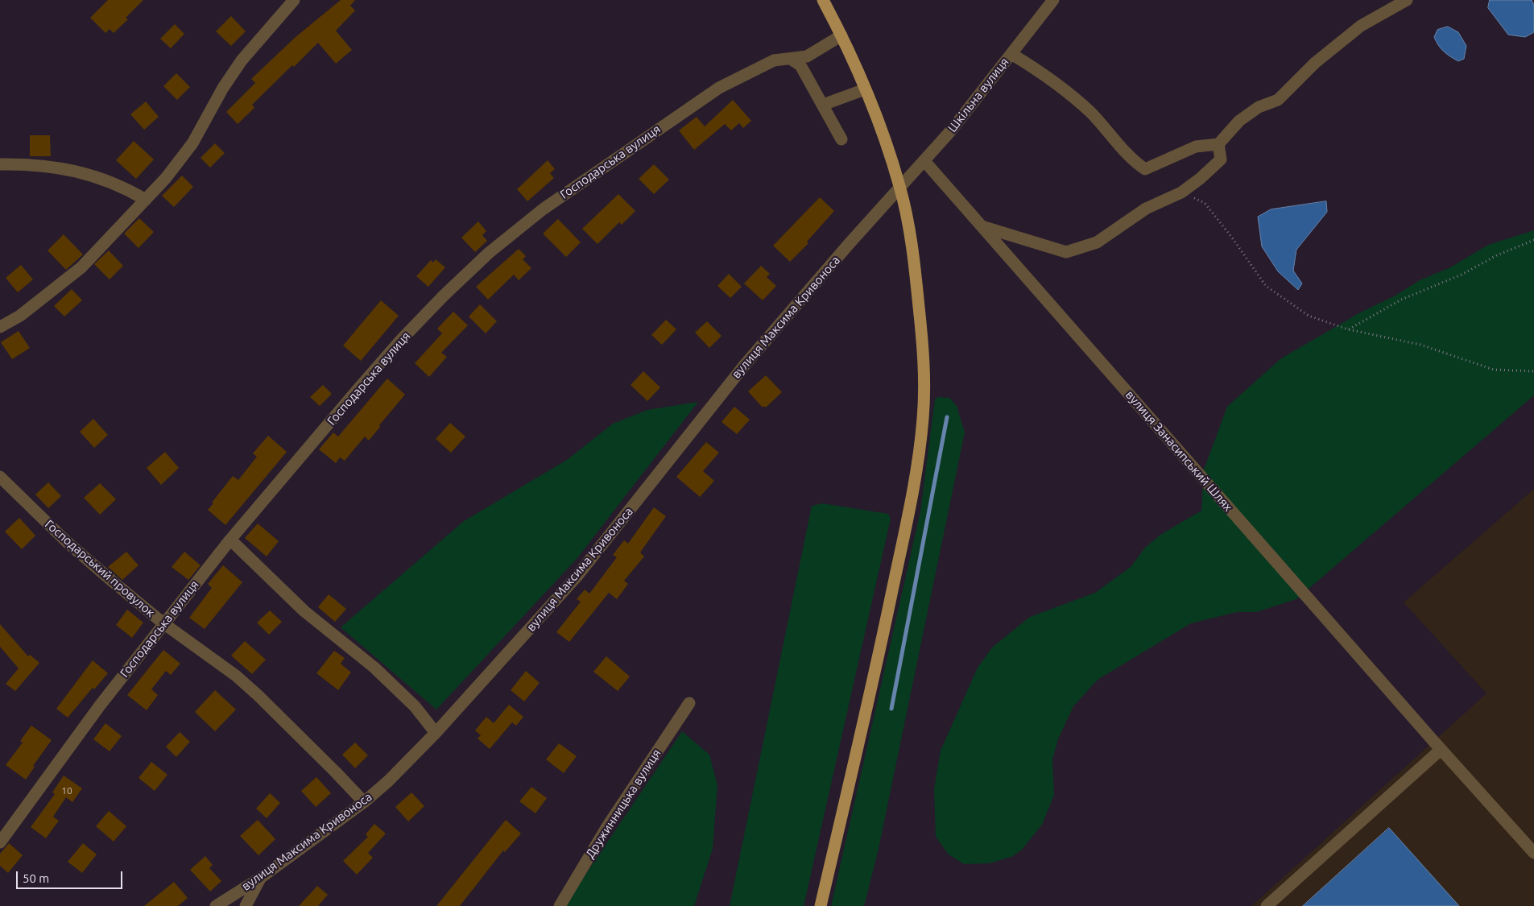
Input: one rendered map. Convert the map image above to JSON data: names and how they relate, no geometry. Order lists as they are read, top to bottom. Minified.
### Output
{"streets":{"street":["Шкільна вулиця","Господарська вулиця","вулиця Максима Кривоноса","вулиця Занасипський Шлях","Господарський провулок","Дружинницька вулиця"]},"crossings":[["Шкільна вулиця","вулиця Максима Кривоноса"],["Шкільна вулиця","вулиця Занасипський Шлях"],["Господарська вулиця","Господарський провулок"],["вулиця Максима Кривоноса","Господарський провулок"]],"house_numbers":["10"],"scale_bar":"50 m"}
